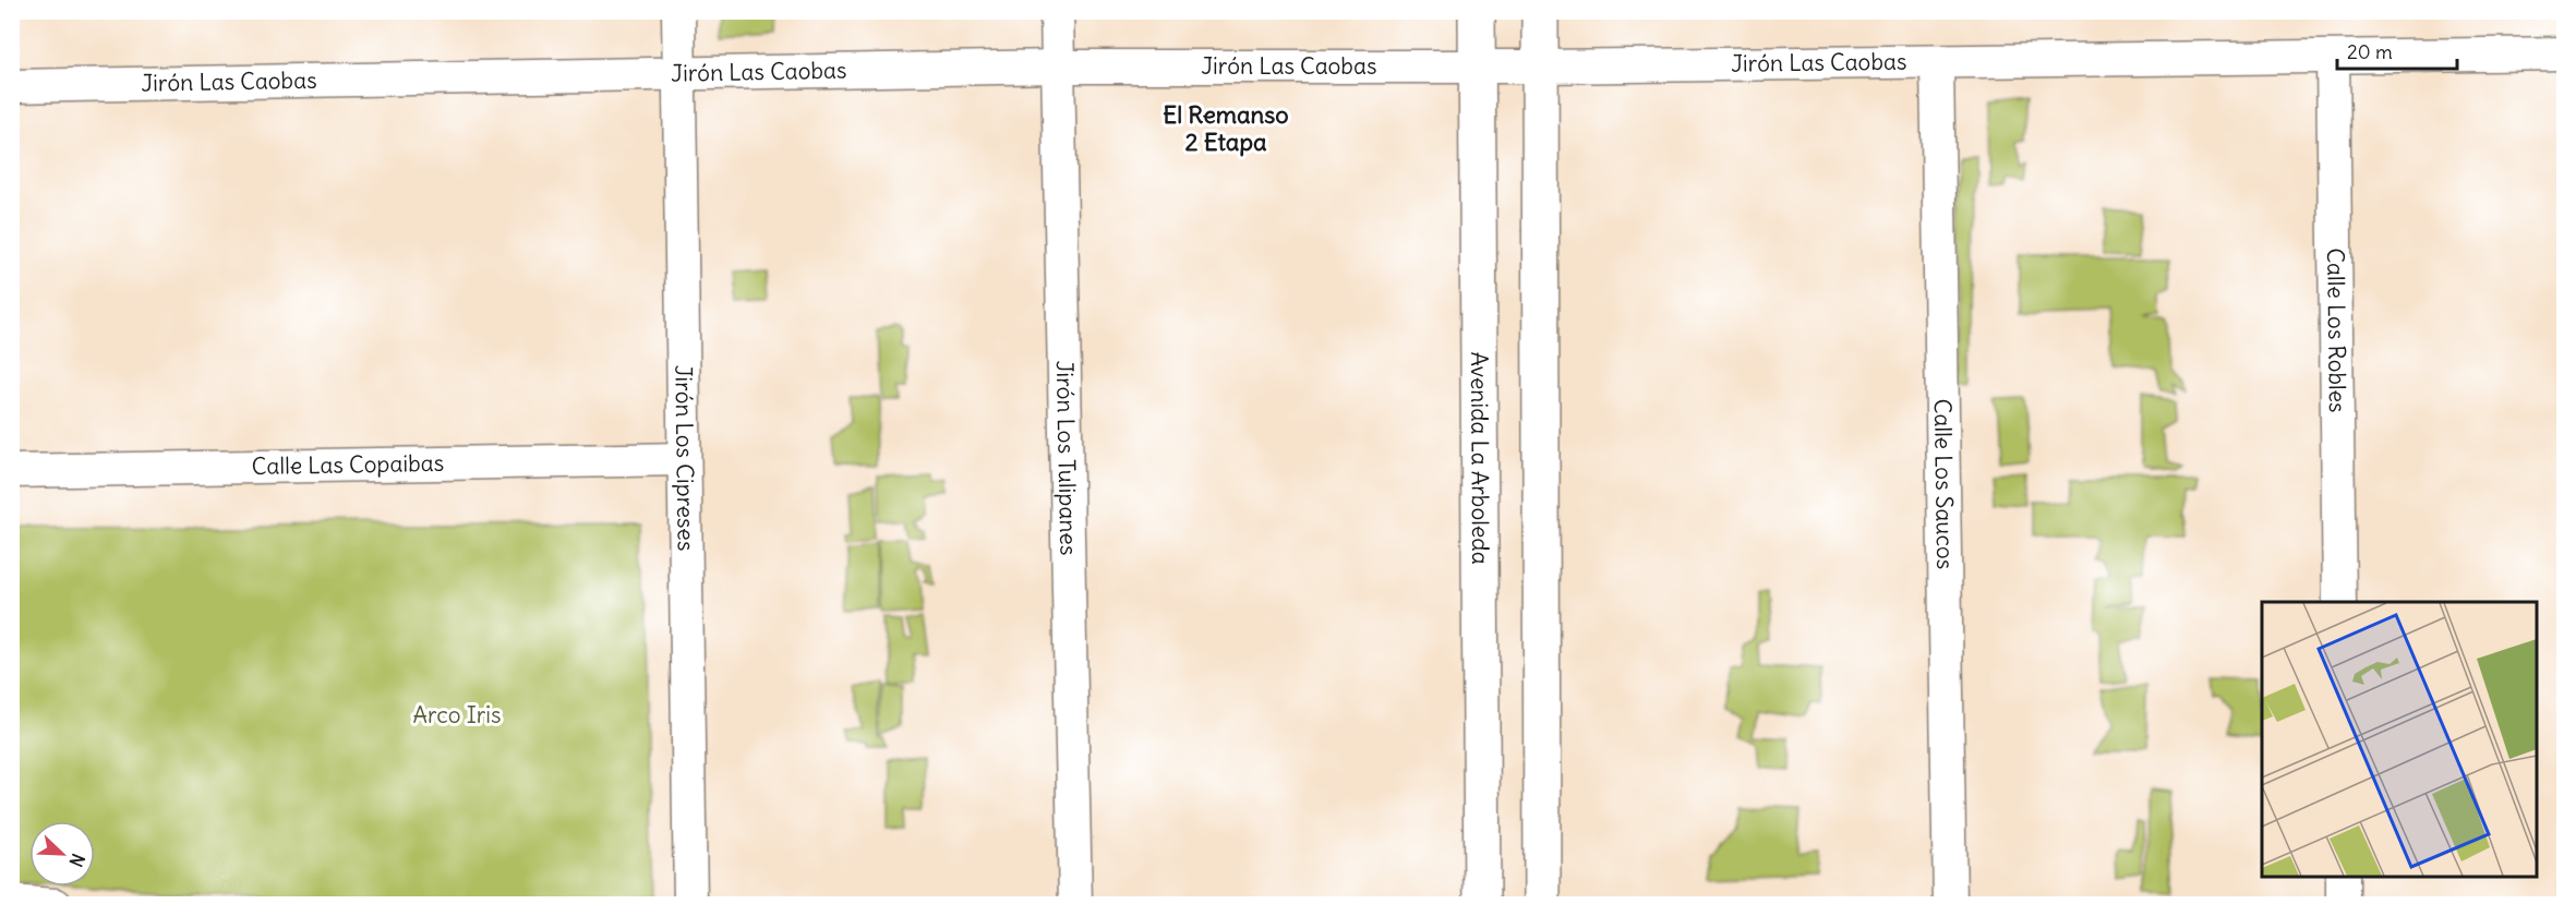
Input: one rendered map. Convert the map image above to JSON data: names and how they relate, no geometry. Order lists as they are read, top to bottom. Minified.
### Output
{"streets":{"street":["Jirón Las Caobas","Calle Los Robles","Jirón Los Cipreses","Jirón Los Tulipanes","Avenida La Arboleda","Calle Las Copaibas","Calle Los Saucos"]},"crossings":[["Jirón Las Caobas","Calle Los Robles"],["Jirón Las Caobas","Jirón Los Cipreses"],["Jirón Las Caobas","Jirón Los Tulipanes"],["Jirón Las Caobas","Avenida La Arboleda"],["Jirón Las Caobas","Calle Los Saucos"],["Jirón Los Cipreses","Calle Las Copaibas"]],"districts":["El Remanso 2 Etapa"],"parks":["Arco Iris"],"scale_bar":"20 m","north":"bottom right"}
